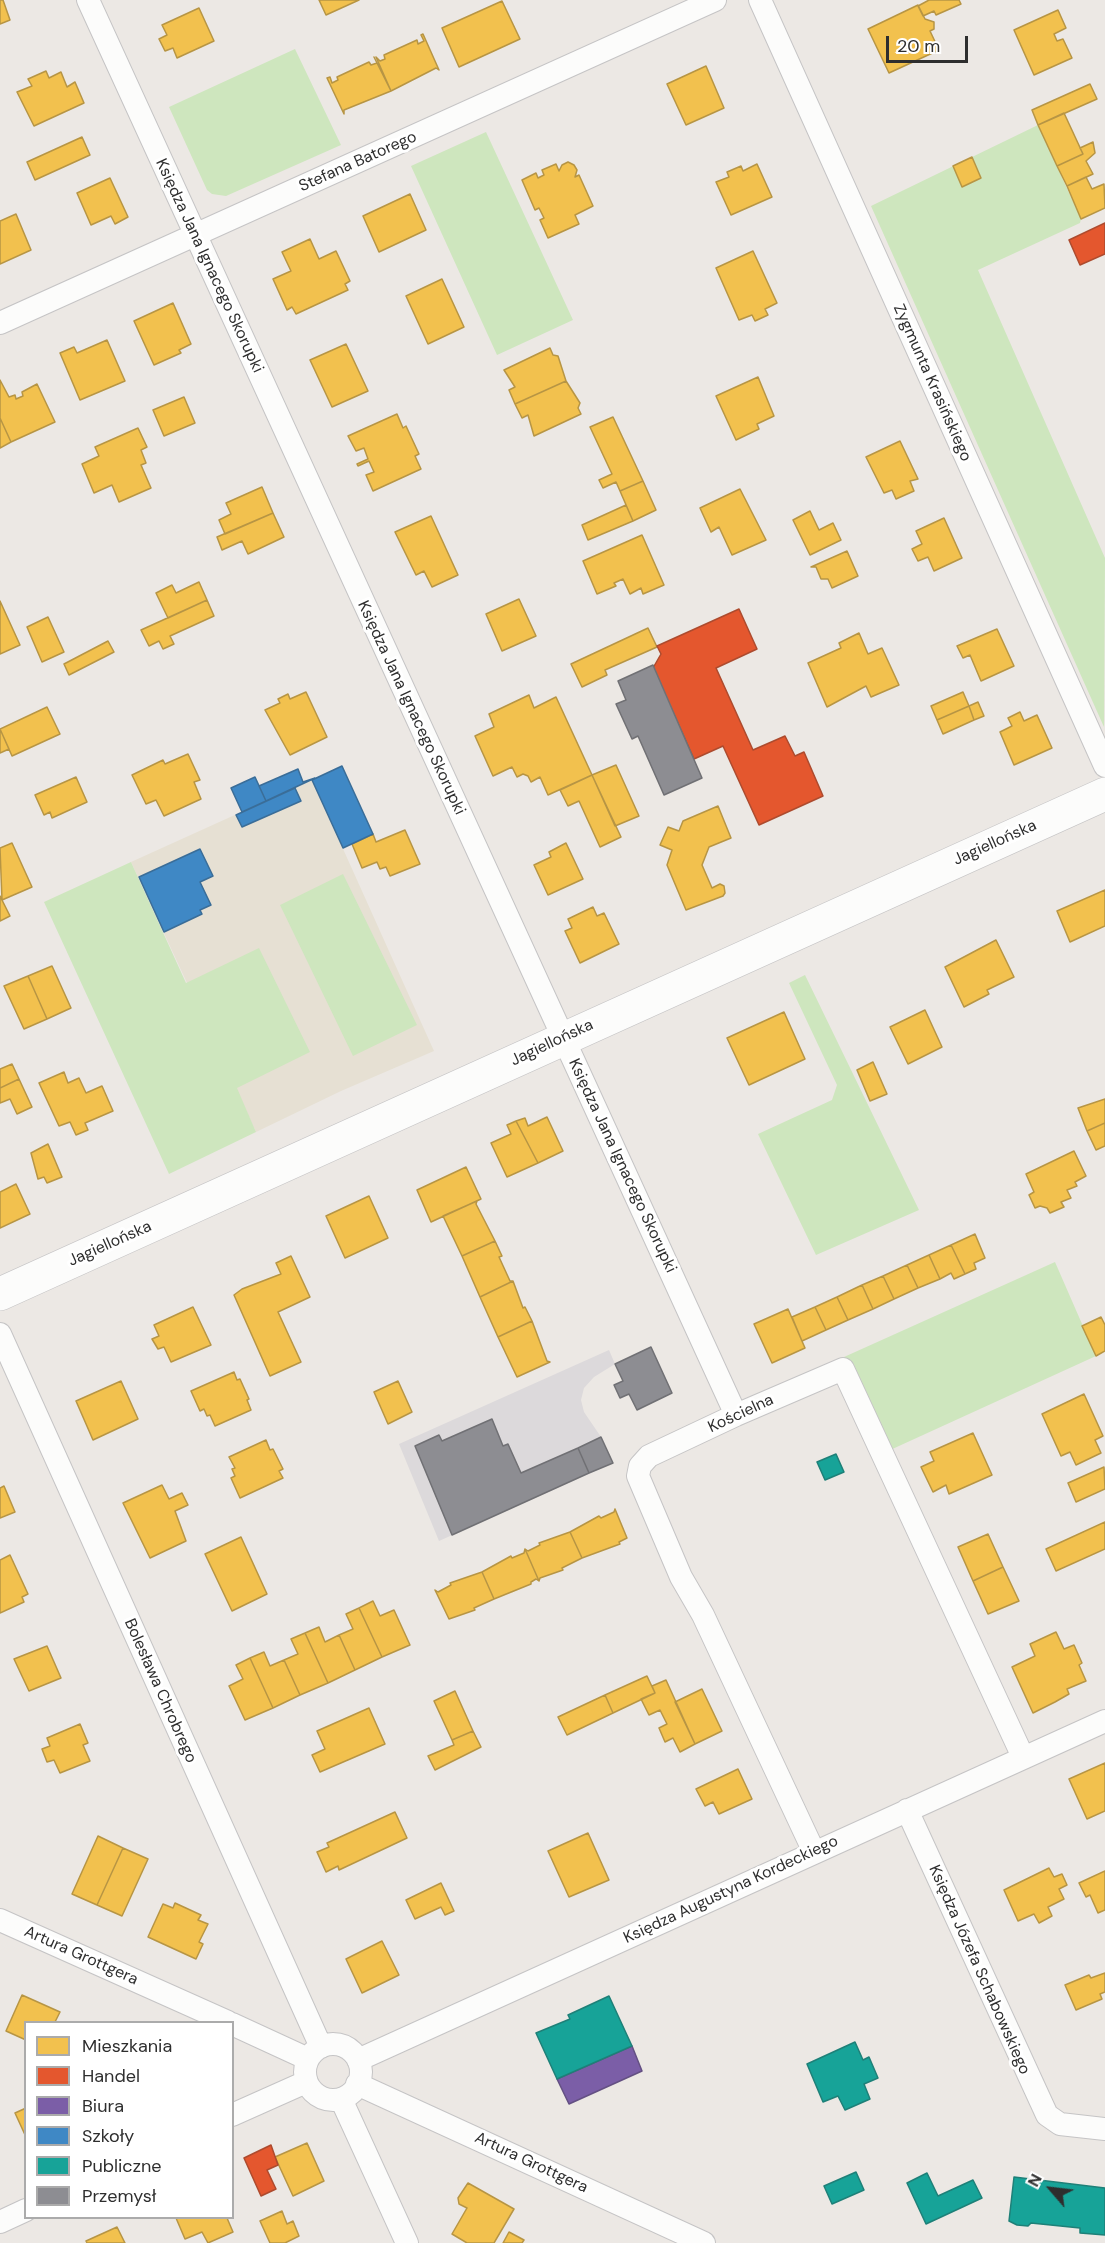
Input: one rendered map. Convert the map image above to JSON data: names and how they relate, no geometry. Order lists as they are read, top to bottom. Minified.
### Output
{"streets":{"street":["Stefana Batorego","Księdza Jana Ignacego Skorupki","Zygmunta Krasińskiego","Jagiellońska","Kościelna","Bolesława Chrobrego","Księdza Augustyna Kordeckiego","Artura Grottgera","Księdza Józefa Schabowskiego"]},"crossings":[["Stefana Batorego","Księdza Jana Ignacego Skorupki"],["Księdza Jana Ignacego Skorupki","Jagiellońska"],["Księdza Jana Ignacego Skorupki","Kościelna"],["Kościelna","Księdza Augustyna Kordeckiego"],["Bolesława Chrobrego","Księdza Augustyna Kordeckiego"],["Bolesława Chrobrego","Artura Grottgera"],["Księdza Augustyna Kordeckiego","Artura Grottgera"],["Księdza Augustyna Kordeckiego","Księdza Józefa Schabowskiego"]],"legend":["Mieszkania","Handel","Biura","Szkoły","Publiczne","Przemysł"],"scale_bar":"20 m","north":"top left"}
